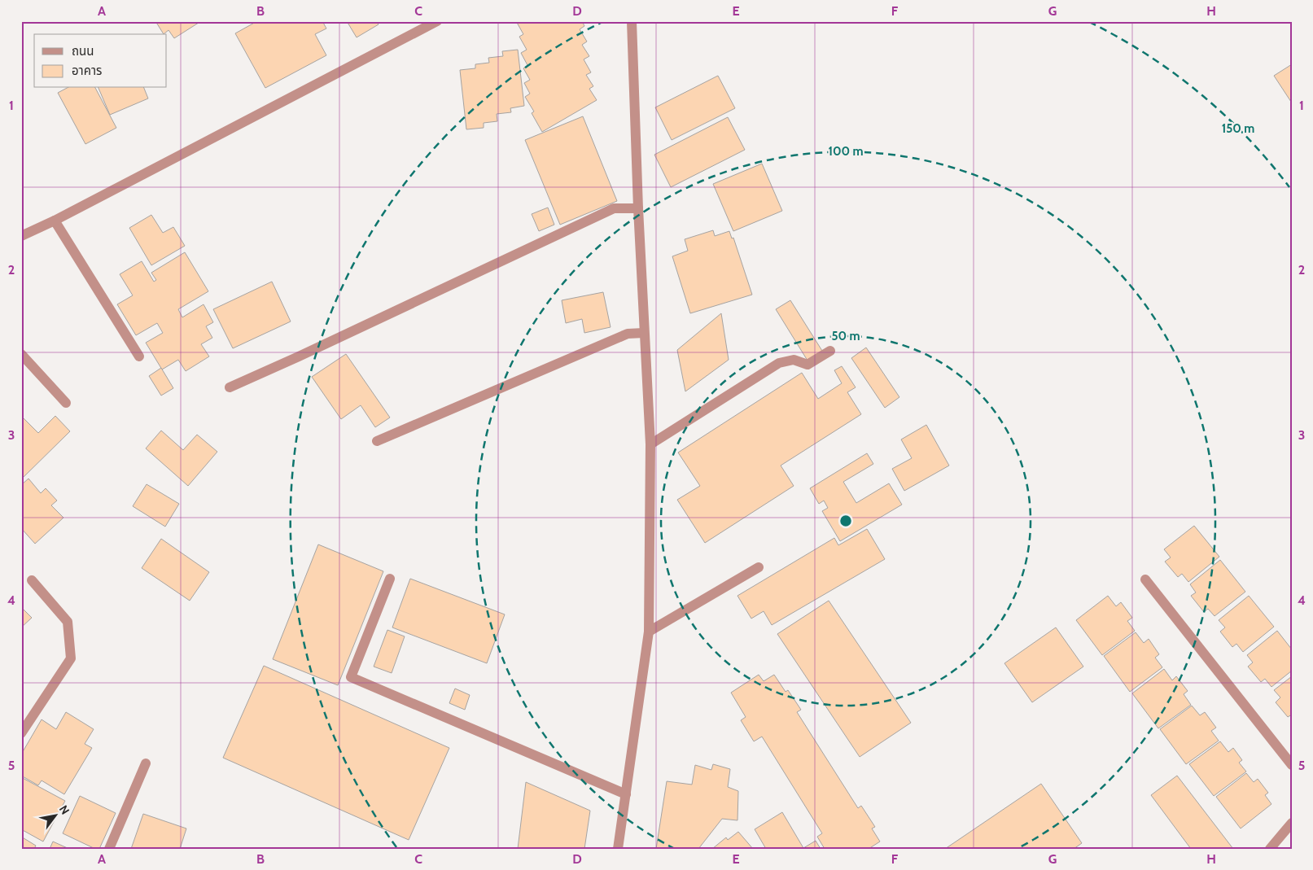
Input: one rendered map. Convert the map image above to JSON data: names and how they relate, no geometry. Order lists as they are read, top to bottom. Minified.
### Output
{"legend":["ถนน","อาคาร"],"north":"top right","grid":{"columns":["A","B","C","D","E","F","G","H"],"rows":["1","2","3","4","5"]},"rings":["150 m","100 m","50 m"]}
